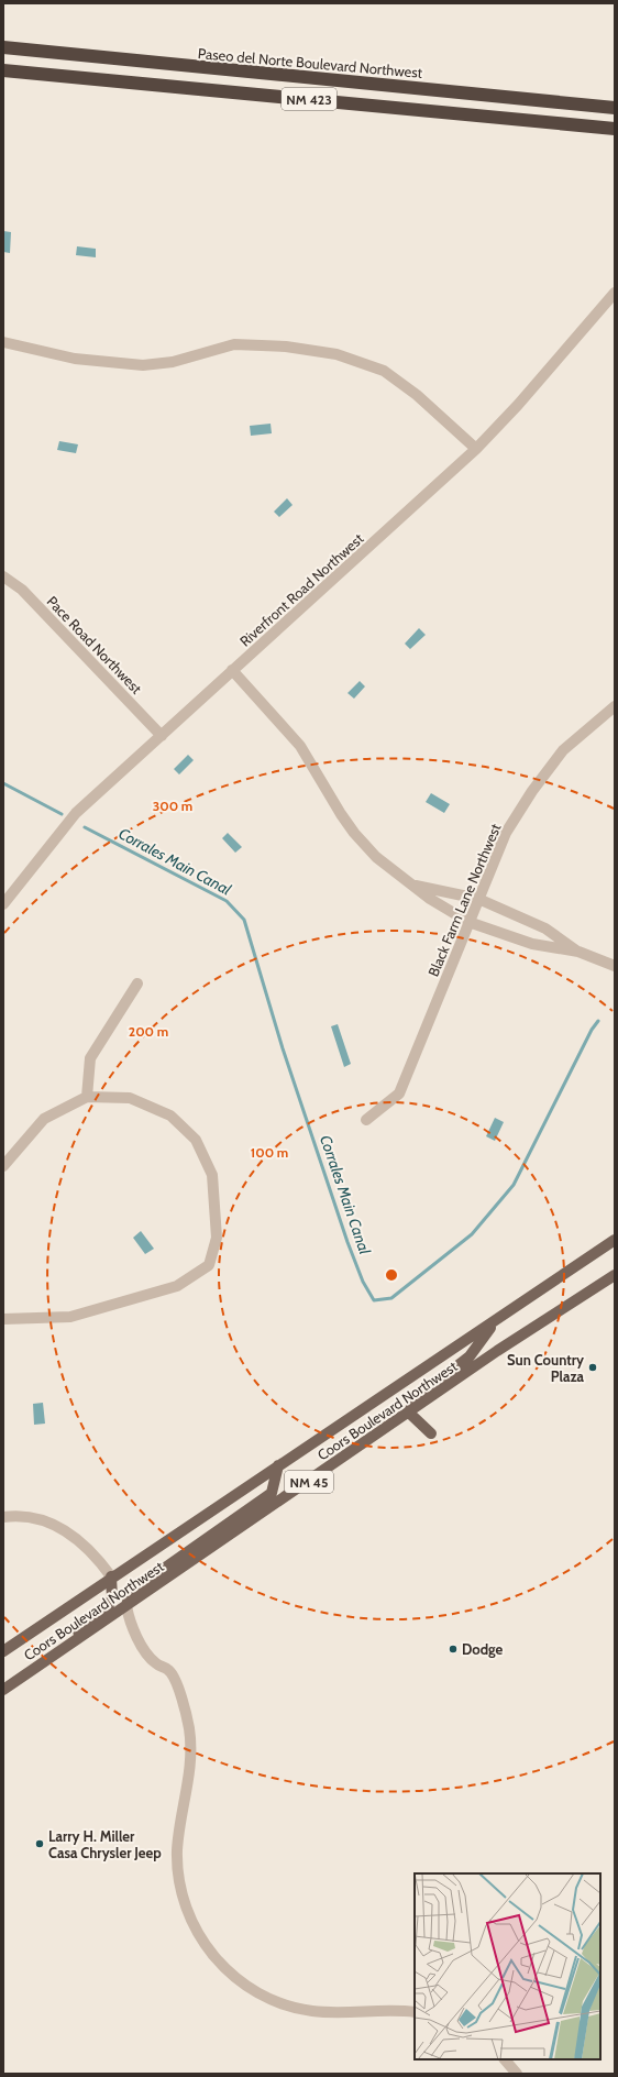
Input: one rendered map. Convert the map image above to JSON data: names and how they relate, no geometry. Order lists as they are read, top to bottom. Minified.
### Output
{"streets":{"highway":["Paseo del Norte Boulevard Northwest","NM 423"],"main road":["Coors Boulevard Northwest","NM 45"],"street":["Riverfront Road Northwest","Pace Road Northwest","Black Farm Lane Northwest"]},"crossings":[["Riverfront Road Northwest","Pace Road Northwest"]],"water":["Corrales Main Canal"],"places":["Sun Country Plaza","Dodge","Larry H. Miller Casa Chrysler Jeep"],"rings":["300 m","200 m","100 m"]}
